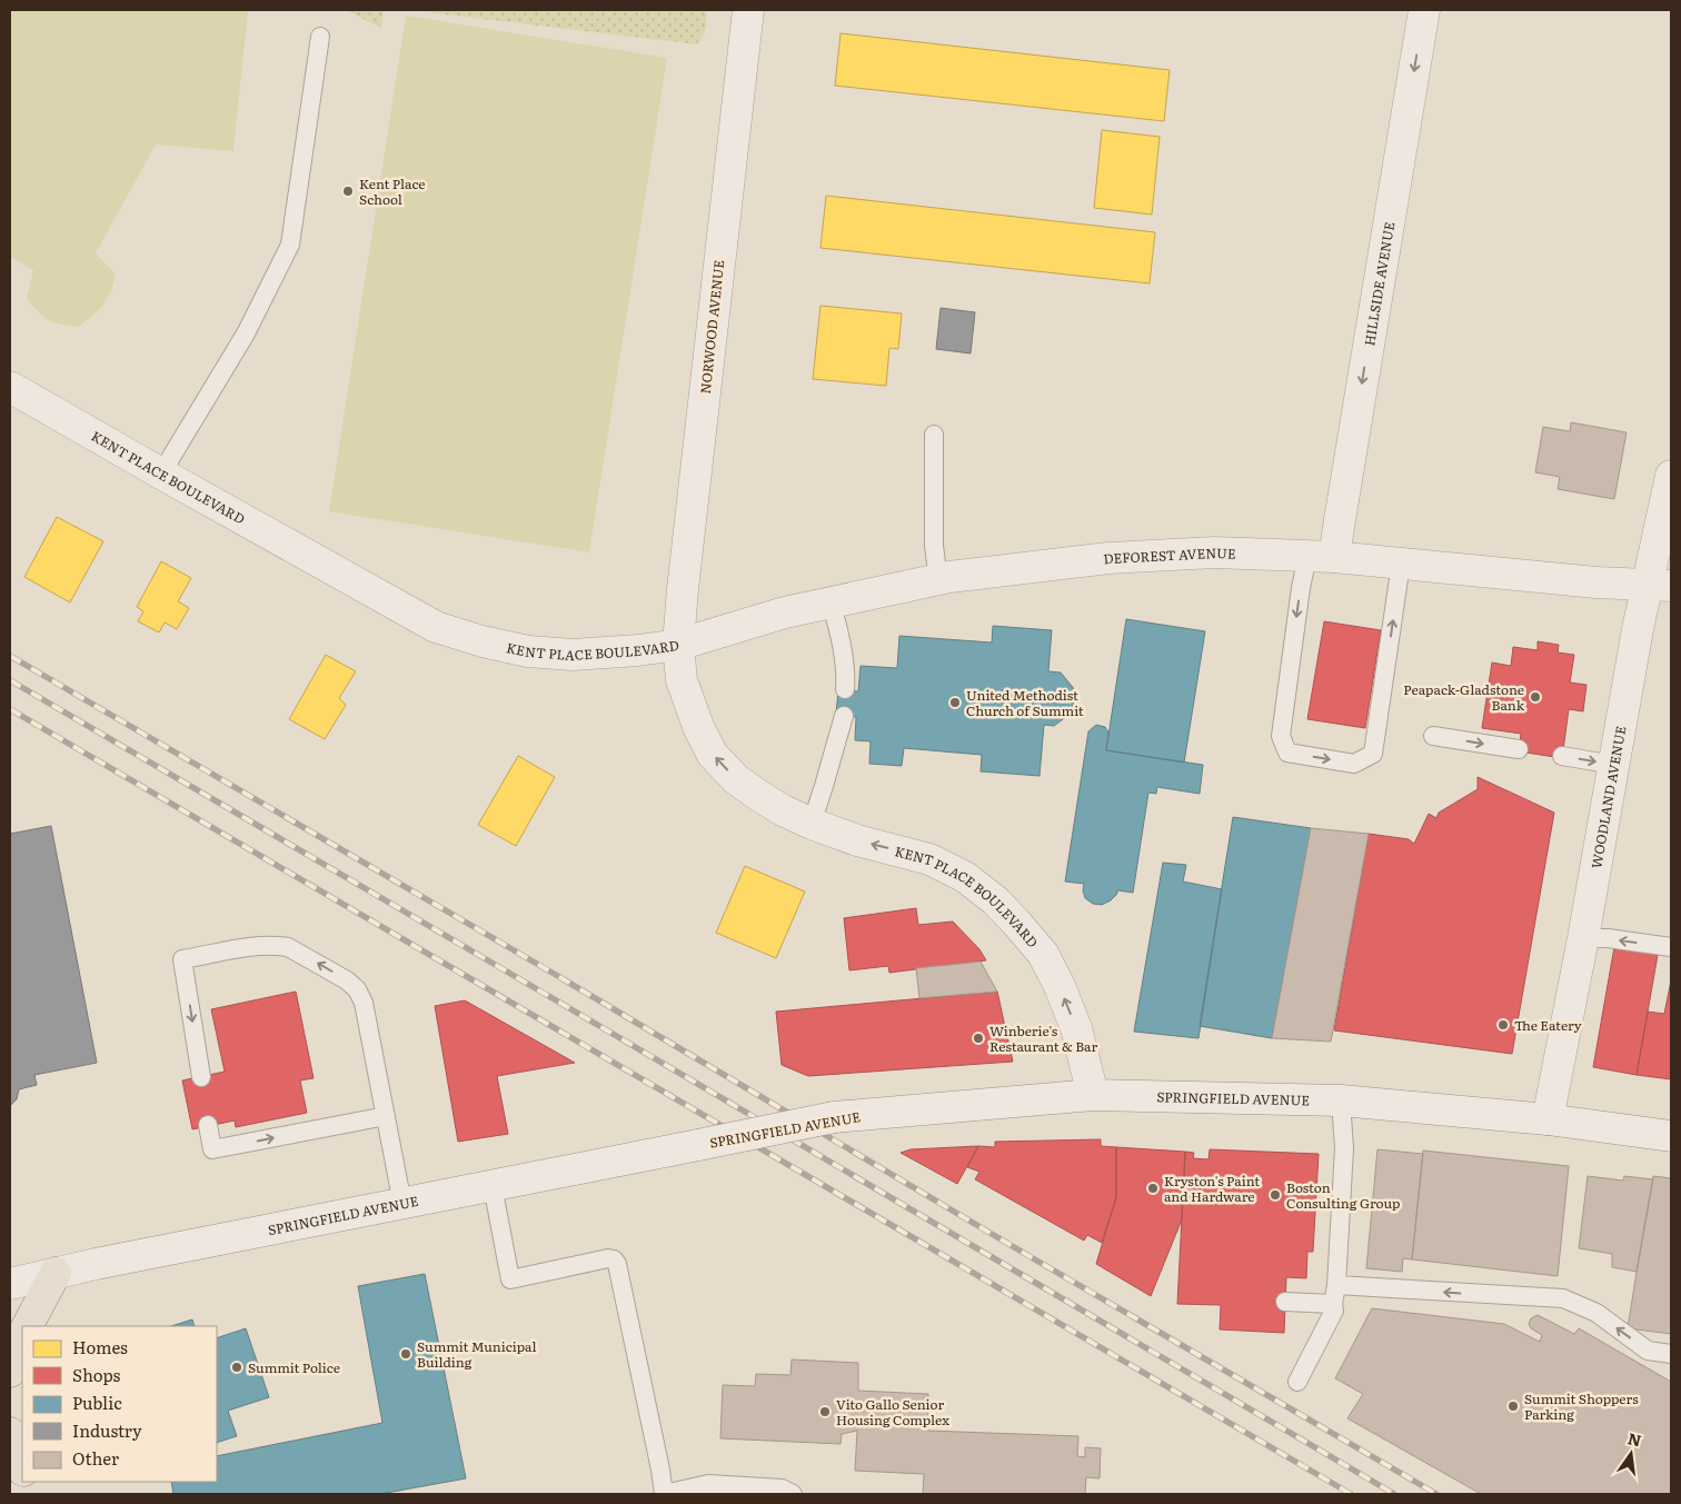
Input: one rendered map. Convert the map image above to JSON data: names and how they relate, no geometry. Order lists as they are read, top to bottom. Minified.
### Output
{"streets":{"street":["HILLSIDE AVENUE","NORWOOD AVENUE","KENT PLACE BOULEVARD","DEFOREST AVENUE","WOODLAND AVENUE","SPRINGFIELD AVENUE"]},"crossings":[["HILLSIDE AVENUE","DEFOREST AVENUE"],["NORWOOD AVENUE","KENT PLACE BOULEVARD"],["NORWOOD AVENUE","DEFOREST AVENUE"],["KENT PLACE BOULEVARD","DEFOREST AVENUE"],["KENT PLACE BOULEVARD","SPRINGFIELD AVENUE"],["DEFOREST AVENUE","WOODLAND AVENUE"],["WOODLAND AVENUE","SPRINGFIELD AVENUE"]],"one_way":["HILLSIDE AVENUE","KENT PLACE BOULEVARD"],"places":["Kent Place School","Peapack-Gladstone Bank","United Methodist Church of Summit","The Eatery","Winberie's Restaurant & Bar","Kryston's Paint and Hardware","Boston Consulting Group","Summit Municipal Building","Summit Police","Summit Shoppers Parking","Vito Gallo Senior Housing Complex"],"legend":["Homes","Shops","Public","Industry","Other"],"north":"top"}
